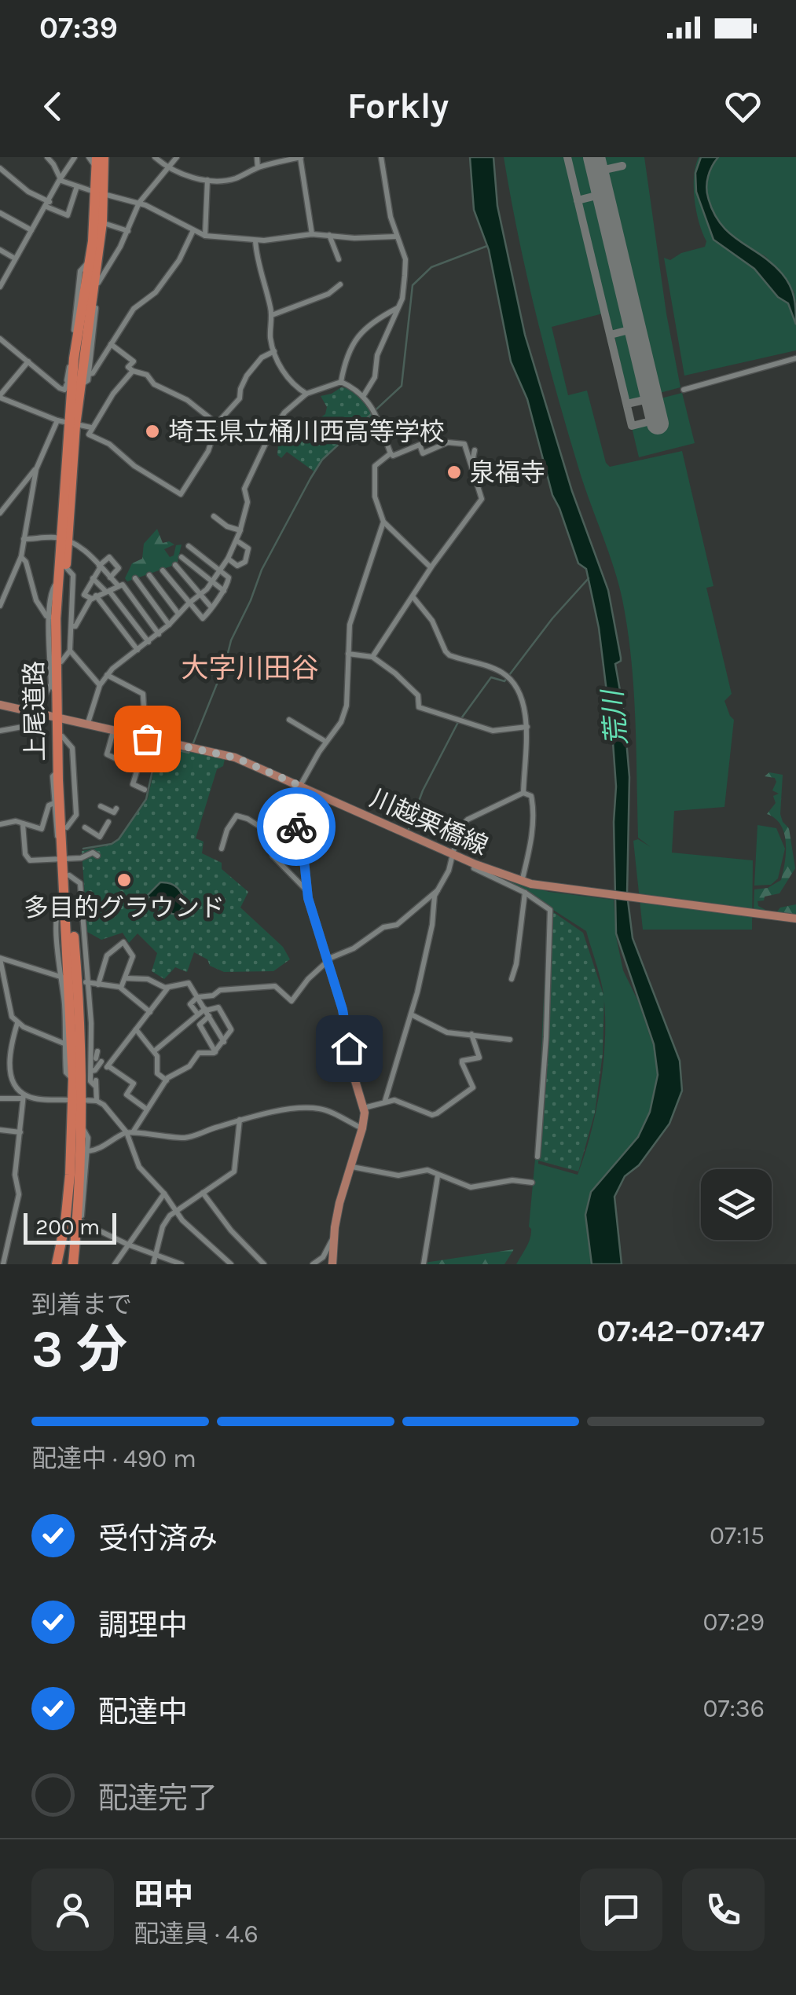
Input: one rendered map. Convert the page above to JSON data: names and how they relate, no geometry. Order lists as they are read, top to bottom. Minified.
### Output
{"streets":{"highway":["上尾道路"],"main road":["川越栗橋線"]},"crossings":[["上尾道路","川越栗橋線"]],"districts":["大字川田谷"],"water":["荒川"],"places":["埼玉県立桶川西高等学校","泉福寺","多目的グラウンド"],"scale_bar":"200 m","page":{"status":"07:39","header":"Forkly","scale":"200 m","heading":["3 分","到着まで","07:42–07:47"],"panel":["田中","配達員 · 4.6"],"bar":"配達中 · 490 m","list":[["受付済み","07:15"],["調理中","07:29"],["配達中","07:36"],"配達完了"]}}
